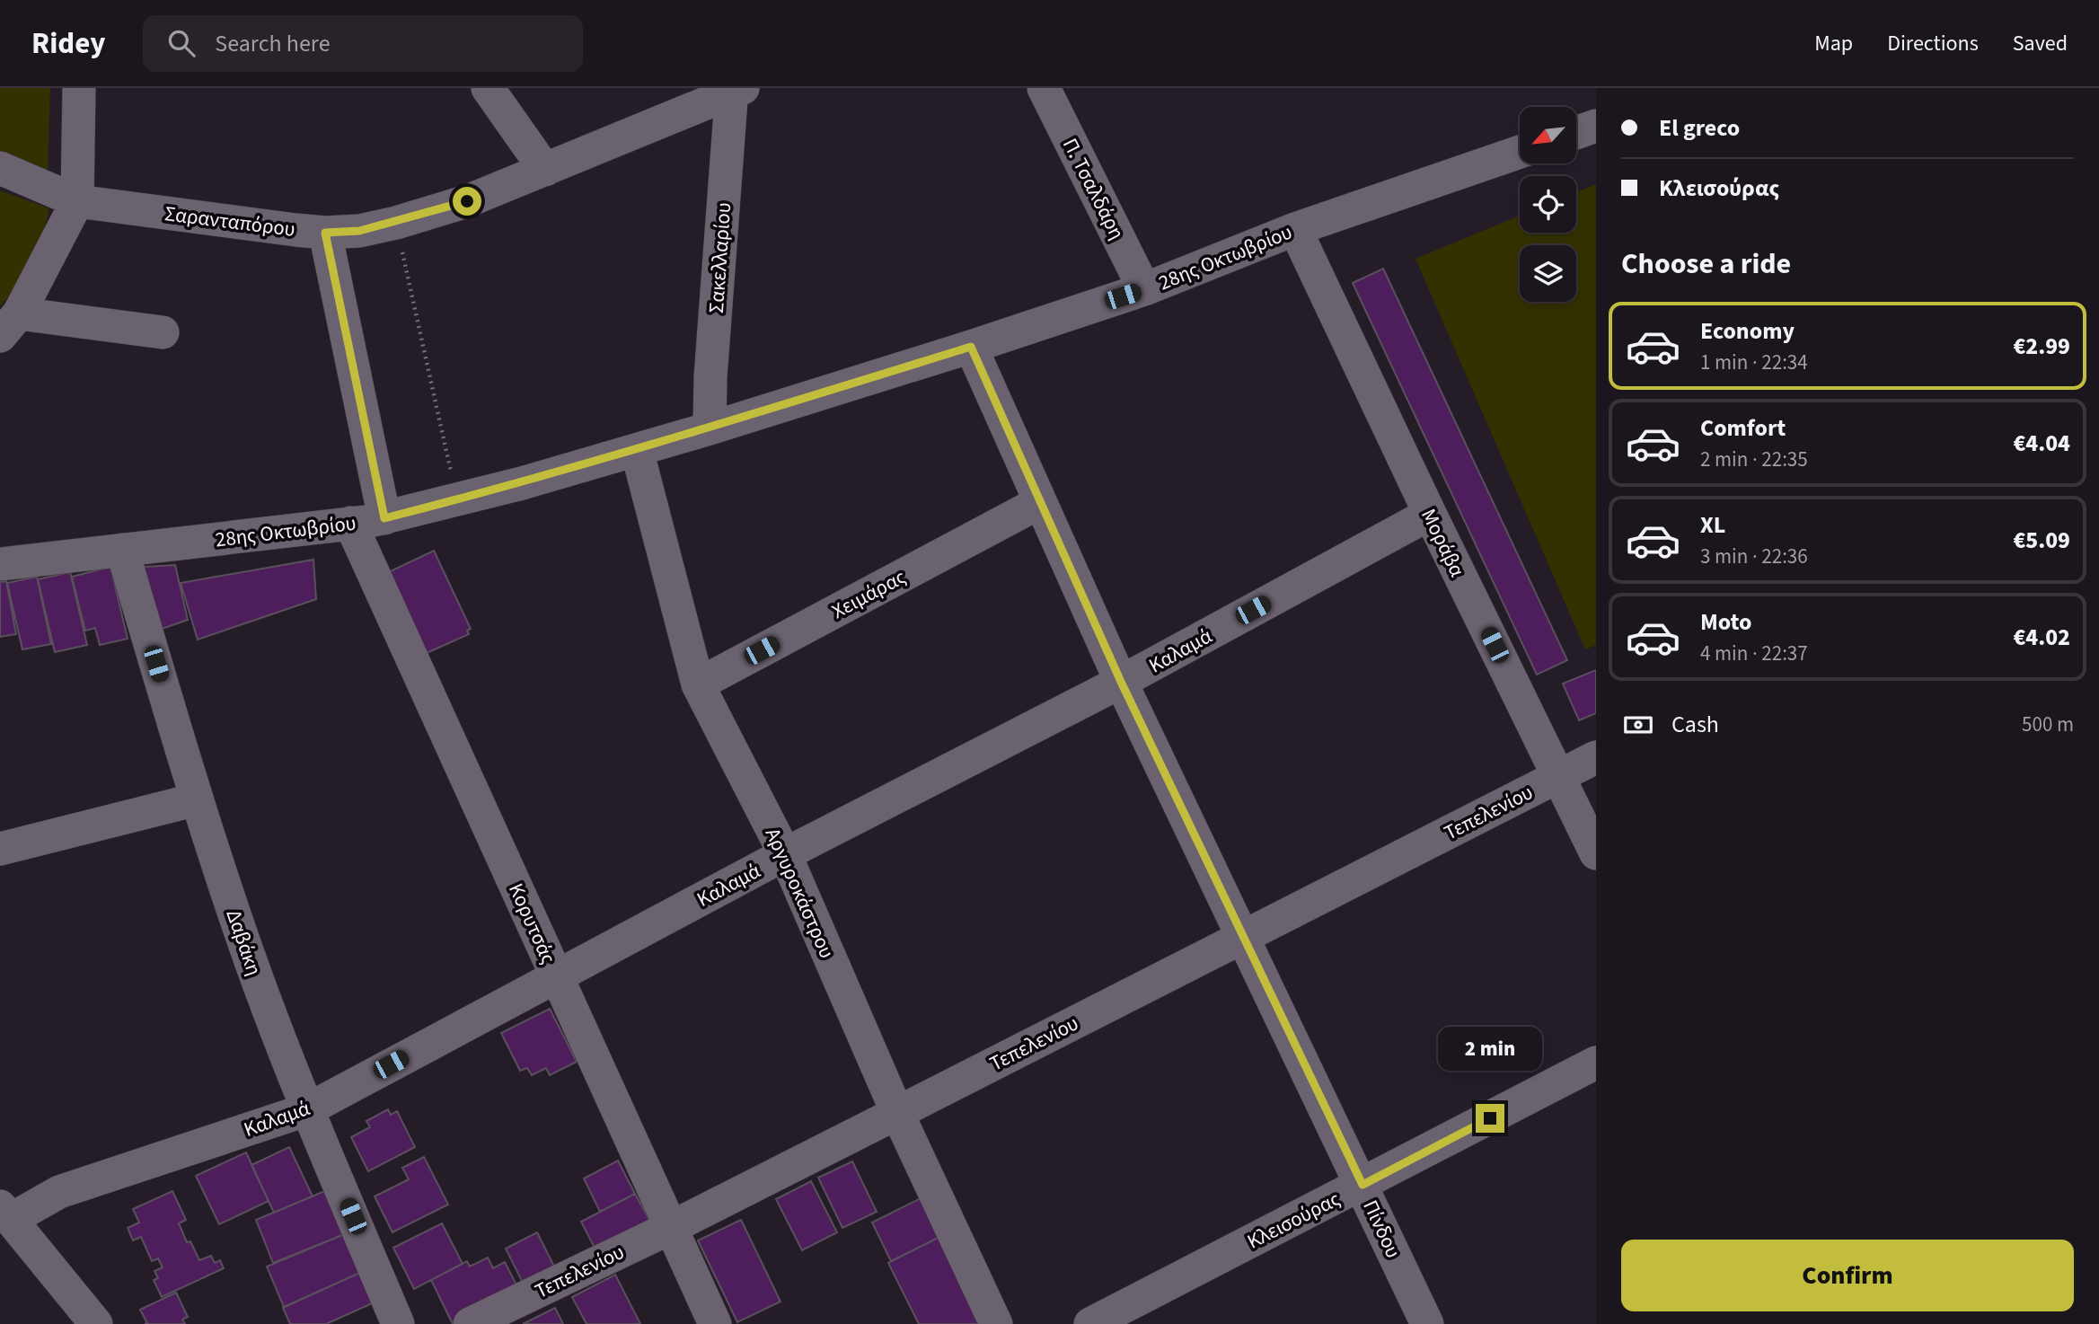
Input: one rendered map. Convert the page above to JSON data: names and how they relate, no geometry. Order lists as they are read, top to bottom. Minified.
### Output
{"streets":{"street":["Π. Τσαλδάρη","Σαρανταπόρου","28ης Οκτωβρίου","Σακελλαρίου","Μοράβα","Χειμάρας","Καλαμά","Τεπελενίου","Αργυροκάστρου","Κορυτσάς","Δαβάκη","Κλεισούρας","Πίνδου"]},"crossings":[["Π. Τσαλδάρη","28ης Οκτωβρίου"],["Σαρανταπόρου","Σακελλαρίου"],["28ης Οκτωβρίου","Σακελλαρίου"],["28ης Οκτωβρίου","Μοράβα"],["28ης Οκτωβρίου","Αργυροκάστρου"],["28ης Οκτωβρίου","Κορυτσάς"],["28ης Οκτωβρίου","Δαβάκη"],["28ης Οκτωβρίου","Πίνδου"],["Μοράβα","Καλαμά"],["Μοράβα","Τεπελενίου"],["Χειμάρας","Αργυροκάστρου"],["Χειμάρας","Πίνδου"],["Καλαμά","Αργυροκάστρου"],["Καλαμά","Κορυτσάς"],["Καλαμά","Δαβάκη"],["Καλαμά","Πίνδου"],["Τεπελενίου","Αργυροκάστρου"],["Τεπελενίου","Κορυτσάς"],["Τεπελενίου","Πίνδου"],["Κλεισούρας","Πίνδου"]],"north":"bottom left","page":{"header":"Ridey","search":"Search here","nav":["Map","Directions","Saved"],"banner":["El greco","Κλεισούρας"],"heading":"Choose a ride","list":[{"name":"Economy","note":"1 min · 22:34","value":"€2.99"},{"name":"Comfort","note":"2 min · 22:35","value":"€4.04"},{"name":"XL","note":"3 min · 22:36","value":"€5.09"},{"name":"Moto","note":"4 min · 22:37","value":"€4.02"}],"pay":["Cash","500 m"],"bubble":"2 min","buttons":"Confirm"}}
